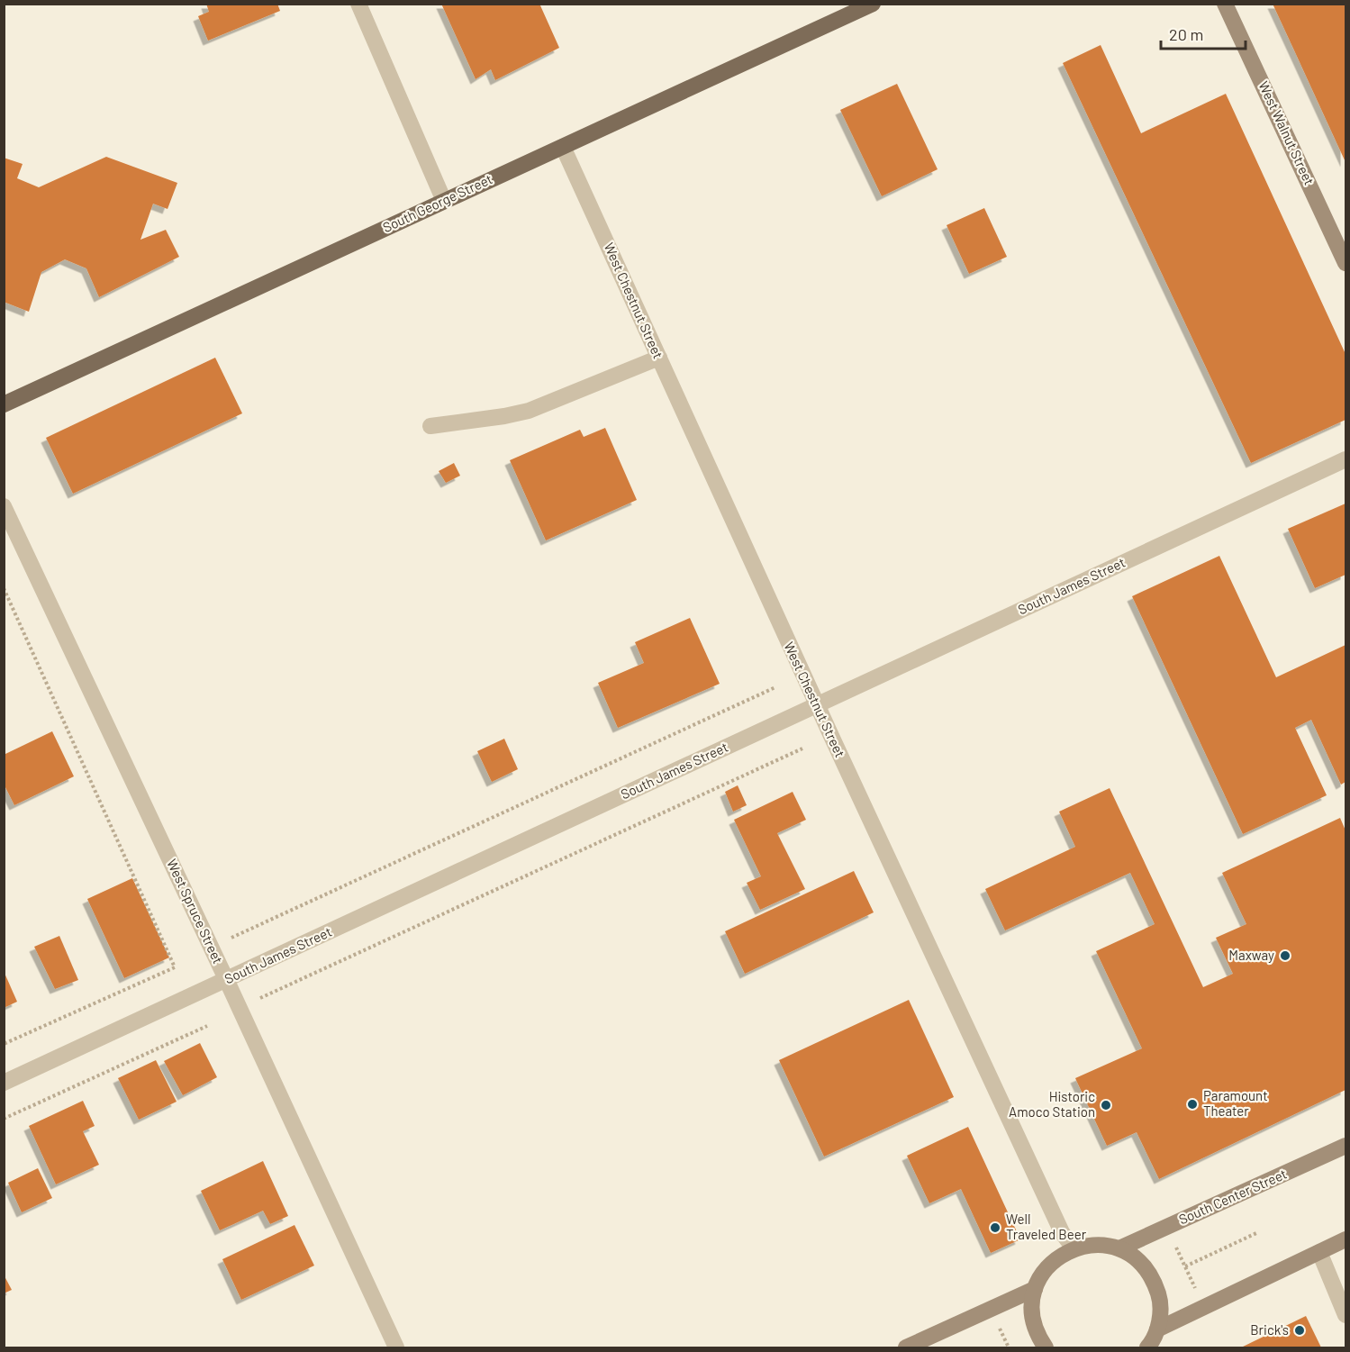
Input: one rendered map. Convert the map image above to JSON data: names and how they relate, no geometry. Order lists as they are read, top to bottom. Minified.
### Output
{"streets":{"main road":["South George Street"],"street":["West Walnut Street","West Chestnut Street","South James Street","West Spruce Street","South Center Street"]},"crossings":[["South George Street","West Chestnut Street"],["West Chestnut Street","South James Street"],["South James Street","West Spruce Street"]],"places":["Maxway","Paramount Theater","Historic Amoco Station","Well Traveled Beer","Brick's"],"scale_bar":"20 m"}
